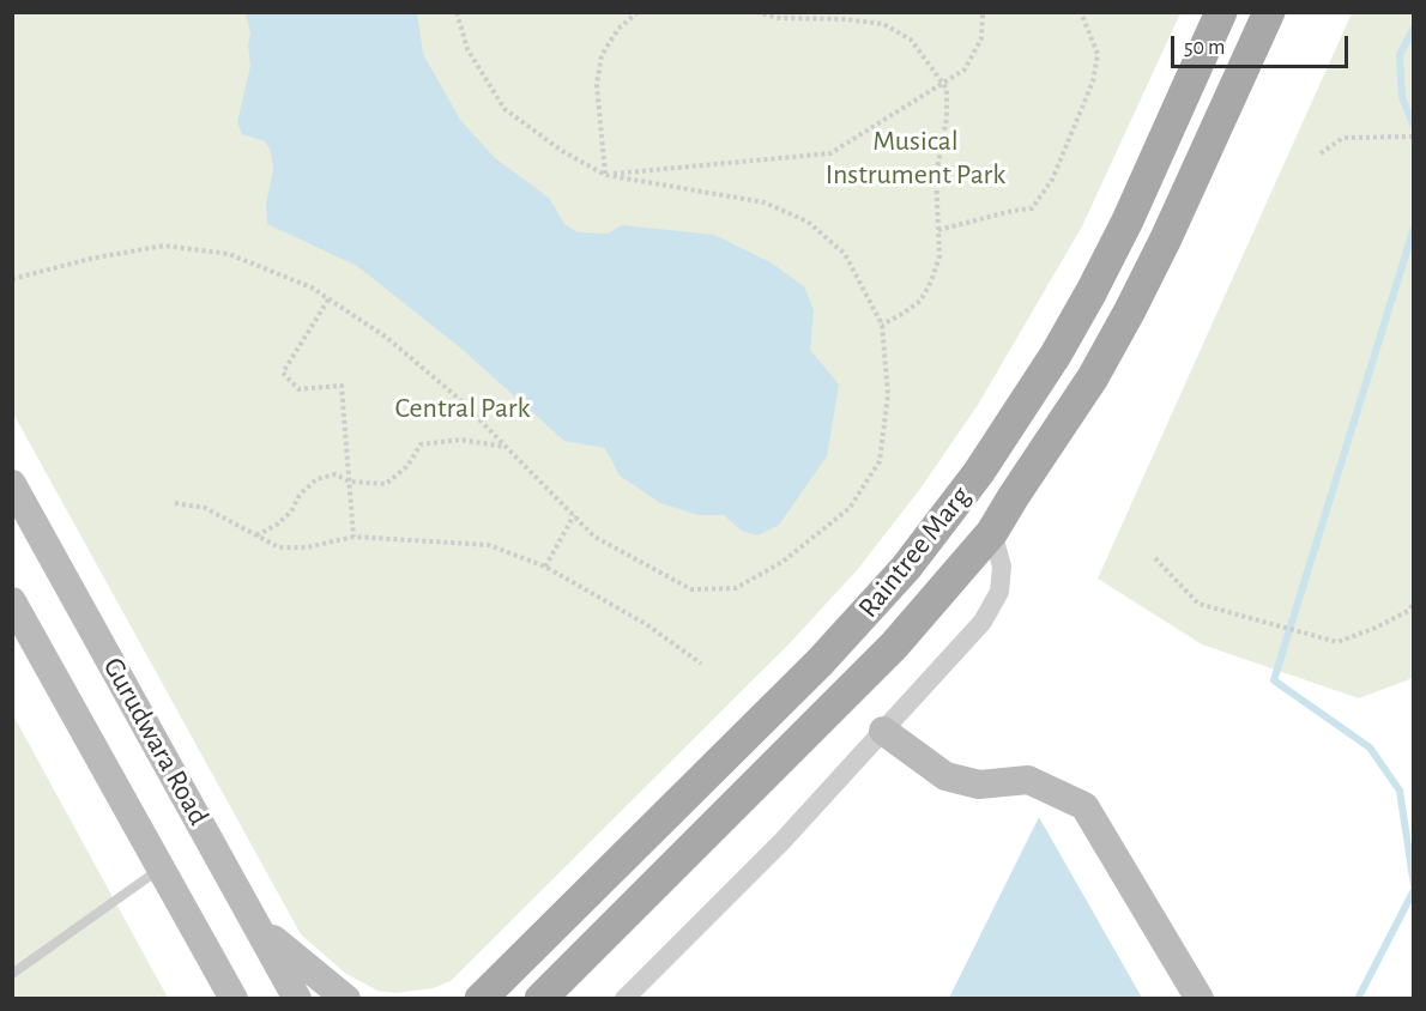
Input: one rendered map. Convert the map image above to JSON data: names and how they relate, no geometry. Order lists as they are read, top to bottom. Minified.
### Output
{"streets":{"main road":["Raintree Marg"],"street":["Gurudwara Road"]},"parks":["Musical Instrument Park","Central Park"],"scale_bar":"50 m"}
